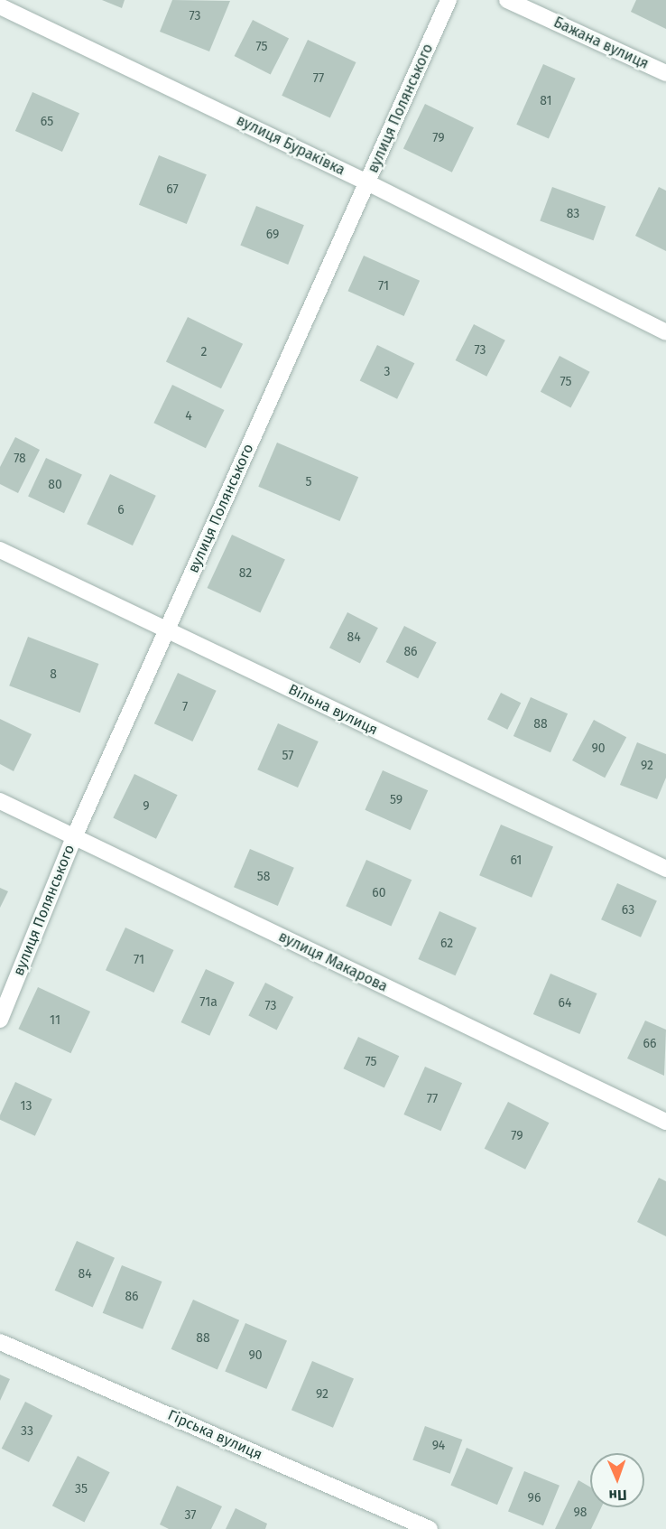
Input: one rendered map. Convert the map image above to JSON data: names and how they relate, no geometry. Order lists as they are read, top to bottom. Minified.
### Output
{"streets":{"street":["Бажана вулиця","вулиця Полянського","вулиця Бураківка","Вільна вулиця","вулиця Макарова","Гірська вулиця"]},"crossings":[["вулиця Полянського","вулиця Бураківка"],["вулиця Полянського","Вільна вулиця"],["вулиця Полянського","вулиця Макарова"]],"house_numbers":["73","75","77","81","65","79","67","83","69","71","73","2","3","75","4","78","5","80","6","82","84","86","8","7","88","90","57","92","59","9","61","58","60","63","62","71","71а","64","73","11","66","75","77","13","79","84","86","88","90","92","33","94","35","96","98","37"],"north":"bottom"}
